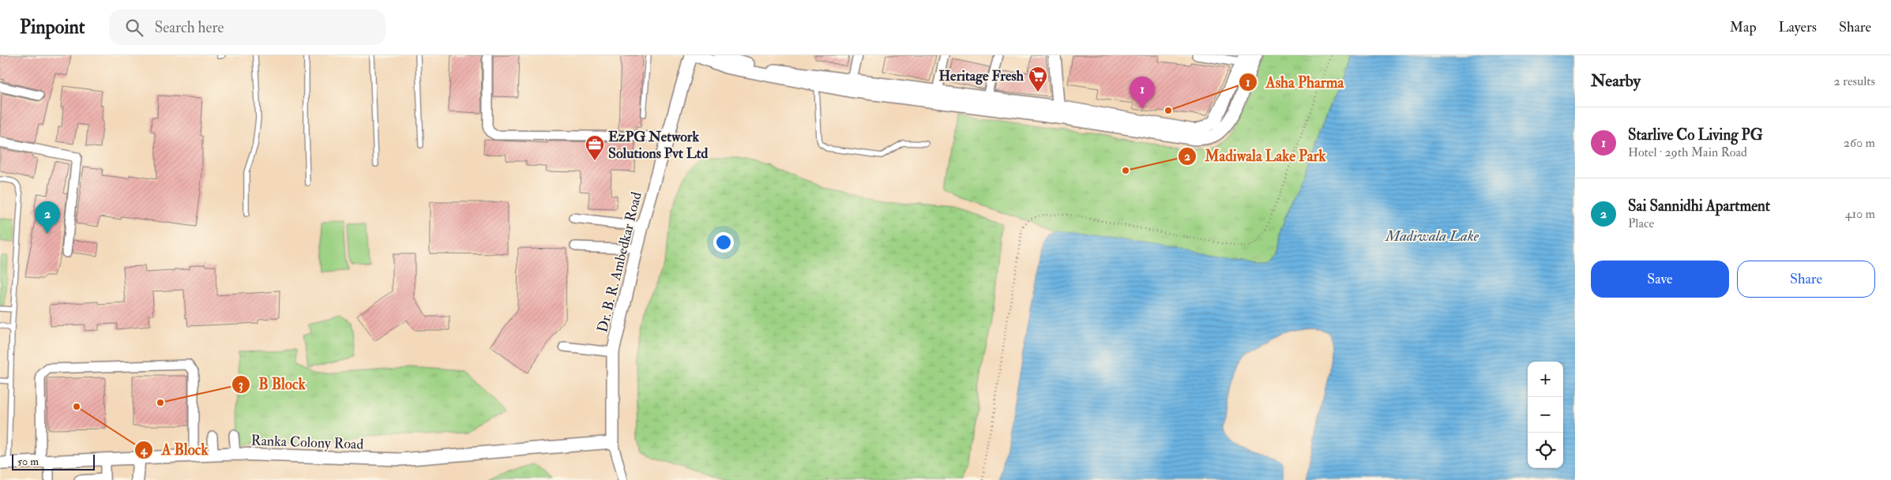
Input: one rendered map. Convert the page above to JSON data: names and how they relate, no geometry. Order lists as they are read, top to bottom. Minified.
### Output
{"streets":{"main road":["Dr. B. R. Ambedkar Road","Ranka Colony Road"]},"crossings":[["Dr. B. R. Ambedkar Road","Ranka Colony Road"]],"water":["Madiwala Lake"],"places":{"supermarket":["Heritage Fresh"],"other":["Asha Pharma","Madiwala Lake Park","B Block","A Block"],"office":["EzPG Network Solutions Pvt Ltd"]},"scale_bar":"50 m","page":{"header":"Pinpoint","search":"Search here","nav":["Map","Layers","Share"],"heading":["Nearby","2 results"],"pins":["1","2"],"list":[{"mark":"1","name":"Starlive Co Living PG","note":"Hotel · 29th Main Road","value":"260 m"},{"mark":"2","name":"Sai Sannidhi Apartment","note":"Place","value":"410 m"}],"buttons":["Save","Share"],"map_buttons":["+","−"],"scale":"50 m"}}
